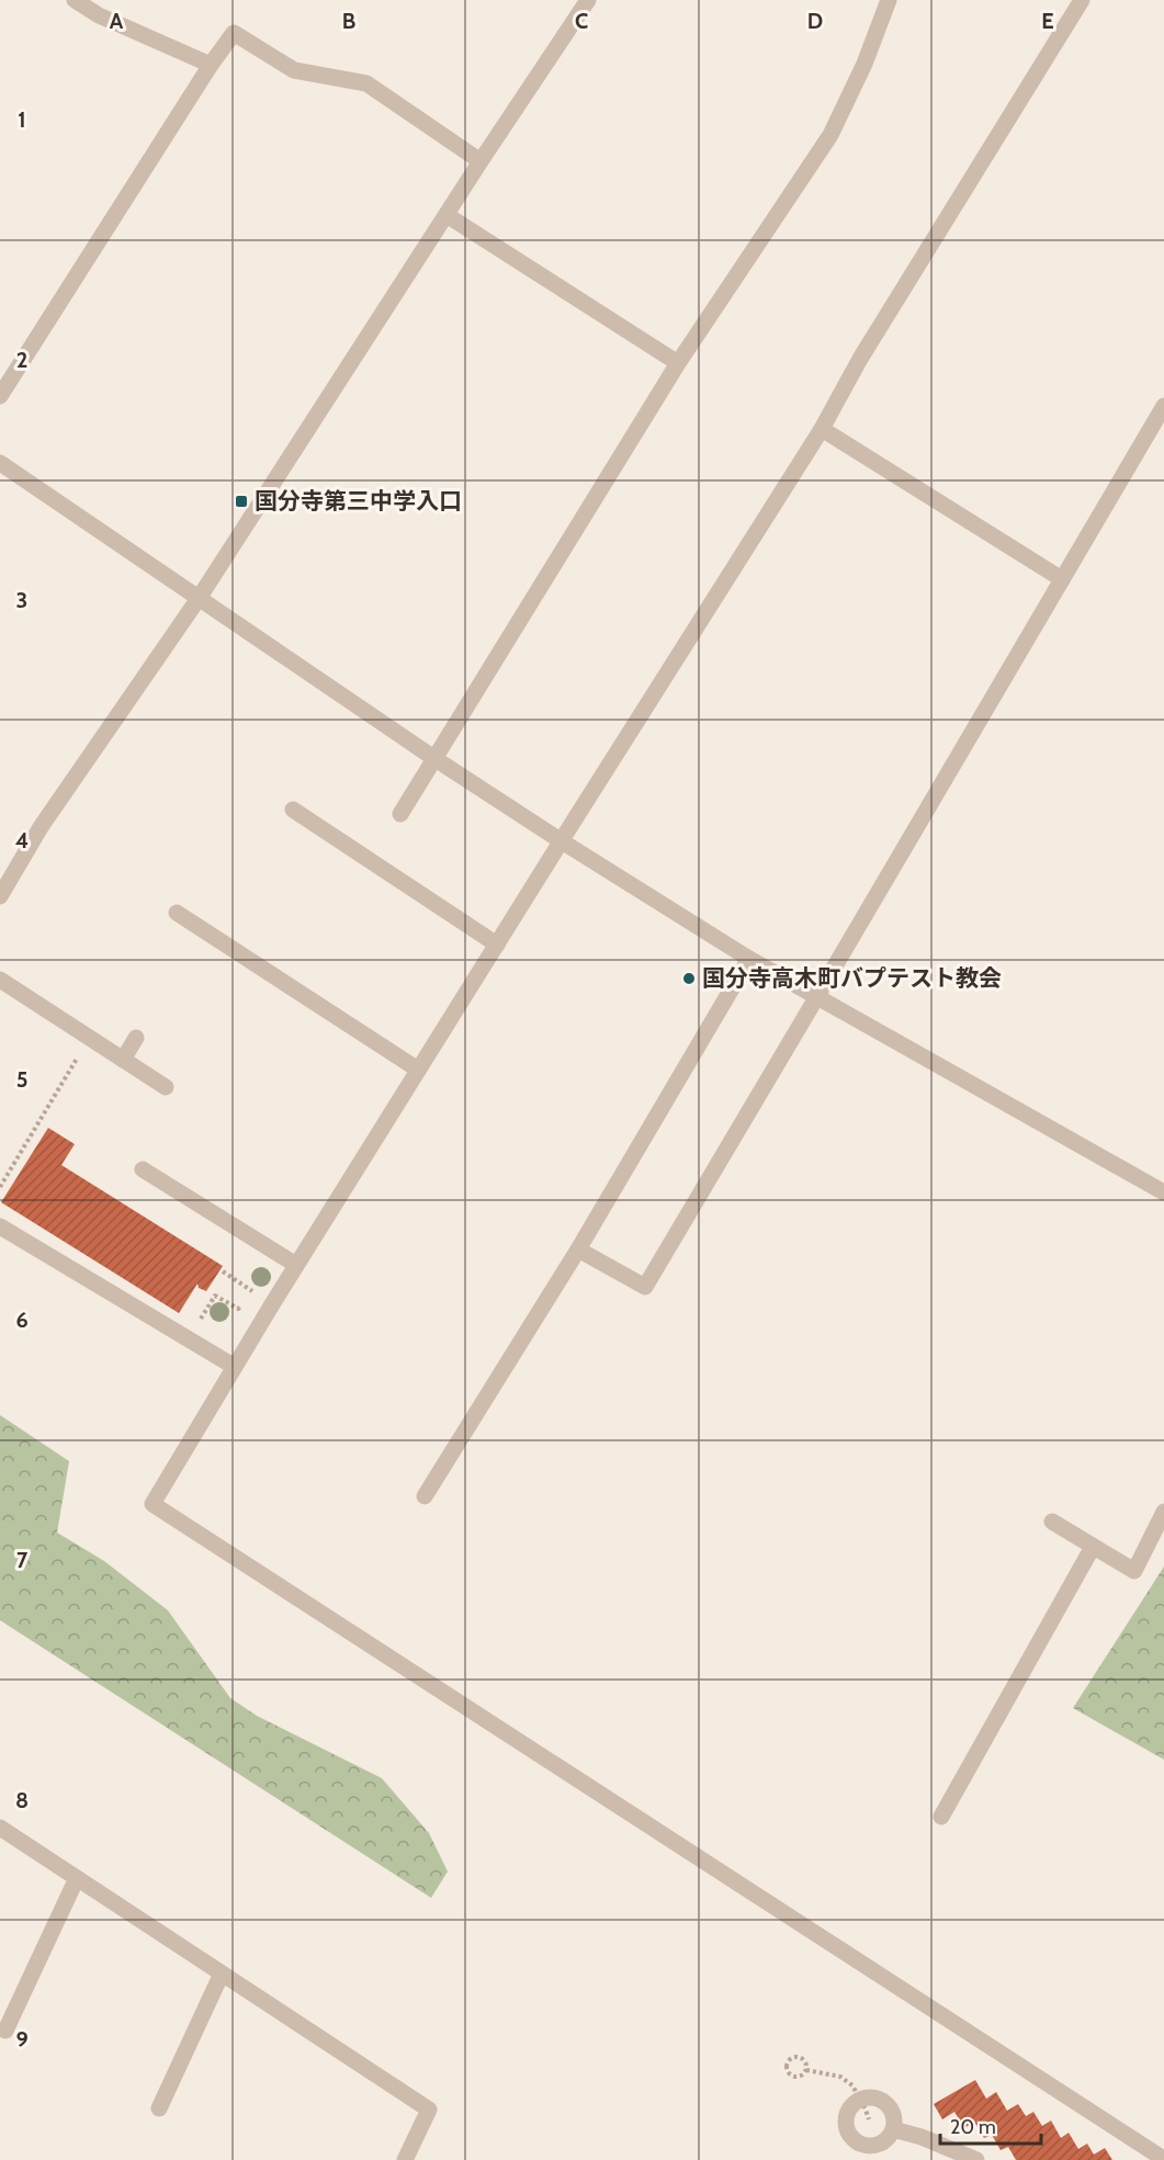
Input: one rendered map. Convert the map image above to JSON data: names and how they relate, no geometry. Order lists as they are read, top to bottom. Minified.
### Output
{"places":{"transit":["国分寺第三中学入口"],"other":["国分寺高木町バプテスト教会"]},"scale_bar":"20 m","grid":{"columns":["A","B","C","D","E"],"rows":["1","2","3","4","5","6","7","8","9"]}}
